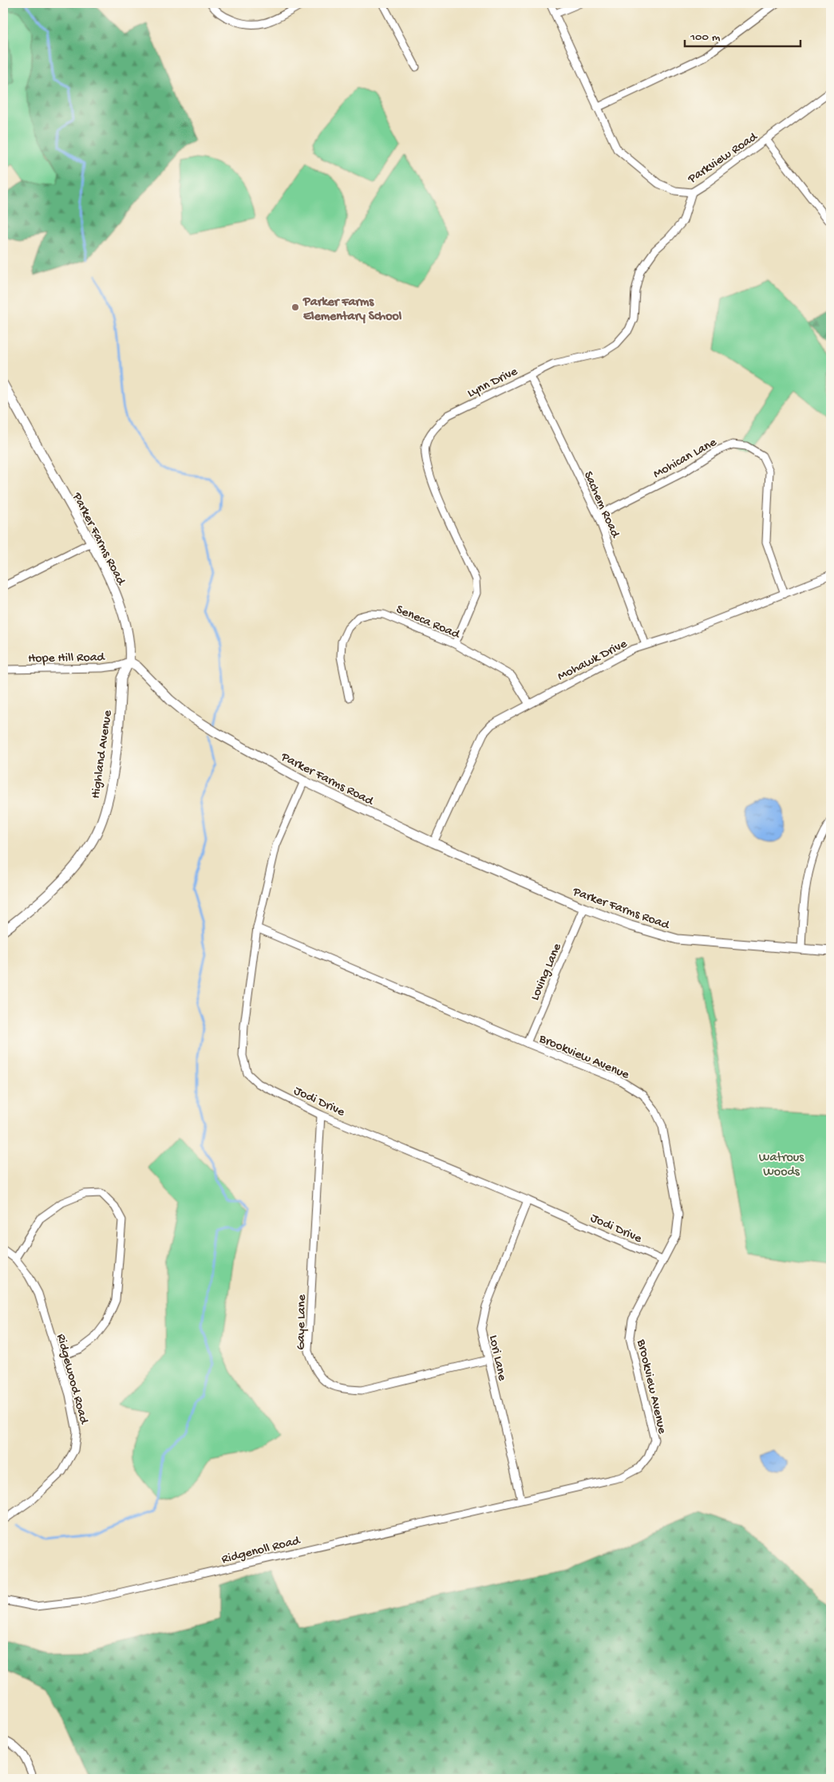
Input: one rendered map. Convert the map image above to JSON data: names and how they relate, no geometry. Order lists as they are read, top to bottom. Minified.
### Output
{"streets":{"street":["Parkview Road","Lynn Drive","Mohican Lane","Sachem Road","Parker Farms Road","Seneca Road","Hope Hill Road","Mohawk Drive","Highland Avenue","Loving Lane","Brookview Avenue","Jodi Drive","Gaye Lane","Lori Lane","Ridgewood Road","Ridgenoll Road"]},"crossings":[["Parkview Road","Lynn Drive"],["Lynn Drive","Sachem Road"],["Lynn Drive","Seneca Road"],["Mohican Lane","Sachem Road"],["Mohican Lane","Mohawk Drive"],["Sachem Road","Mohawk Drive"],["Parker Farms Road","Hope Hill Road"],["Parker Farms Road","Mohawk Drive"],["Parker Farms Road","Highland Avenue"],["Parker Farms Road","Loving Lane"],["Parker Farms Road","Jodi Drive"],["Seneca Road","Mohawk Drive"],["Hope Hill Road","Highland Avenue"],["Loving Lane","Brookview Avenue"],["Brookview Avenue","Jodi Drive"],["Brookview Avenue","Lori Lane"],["Brookview Avenue","Ridgenoll Road"],["Jodi Drive","Gaye Lane"],["Jodi Drive","Lori Lane"],["Gaye Lane","Lori Lane"],["Lori Lane","Ridgenoll Road"]],"parks":["Watrous Woods"],"places":["Parker Farms Elementary School"],"scale_bar":"100 m"}
